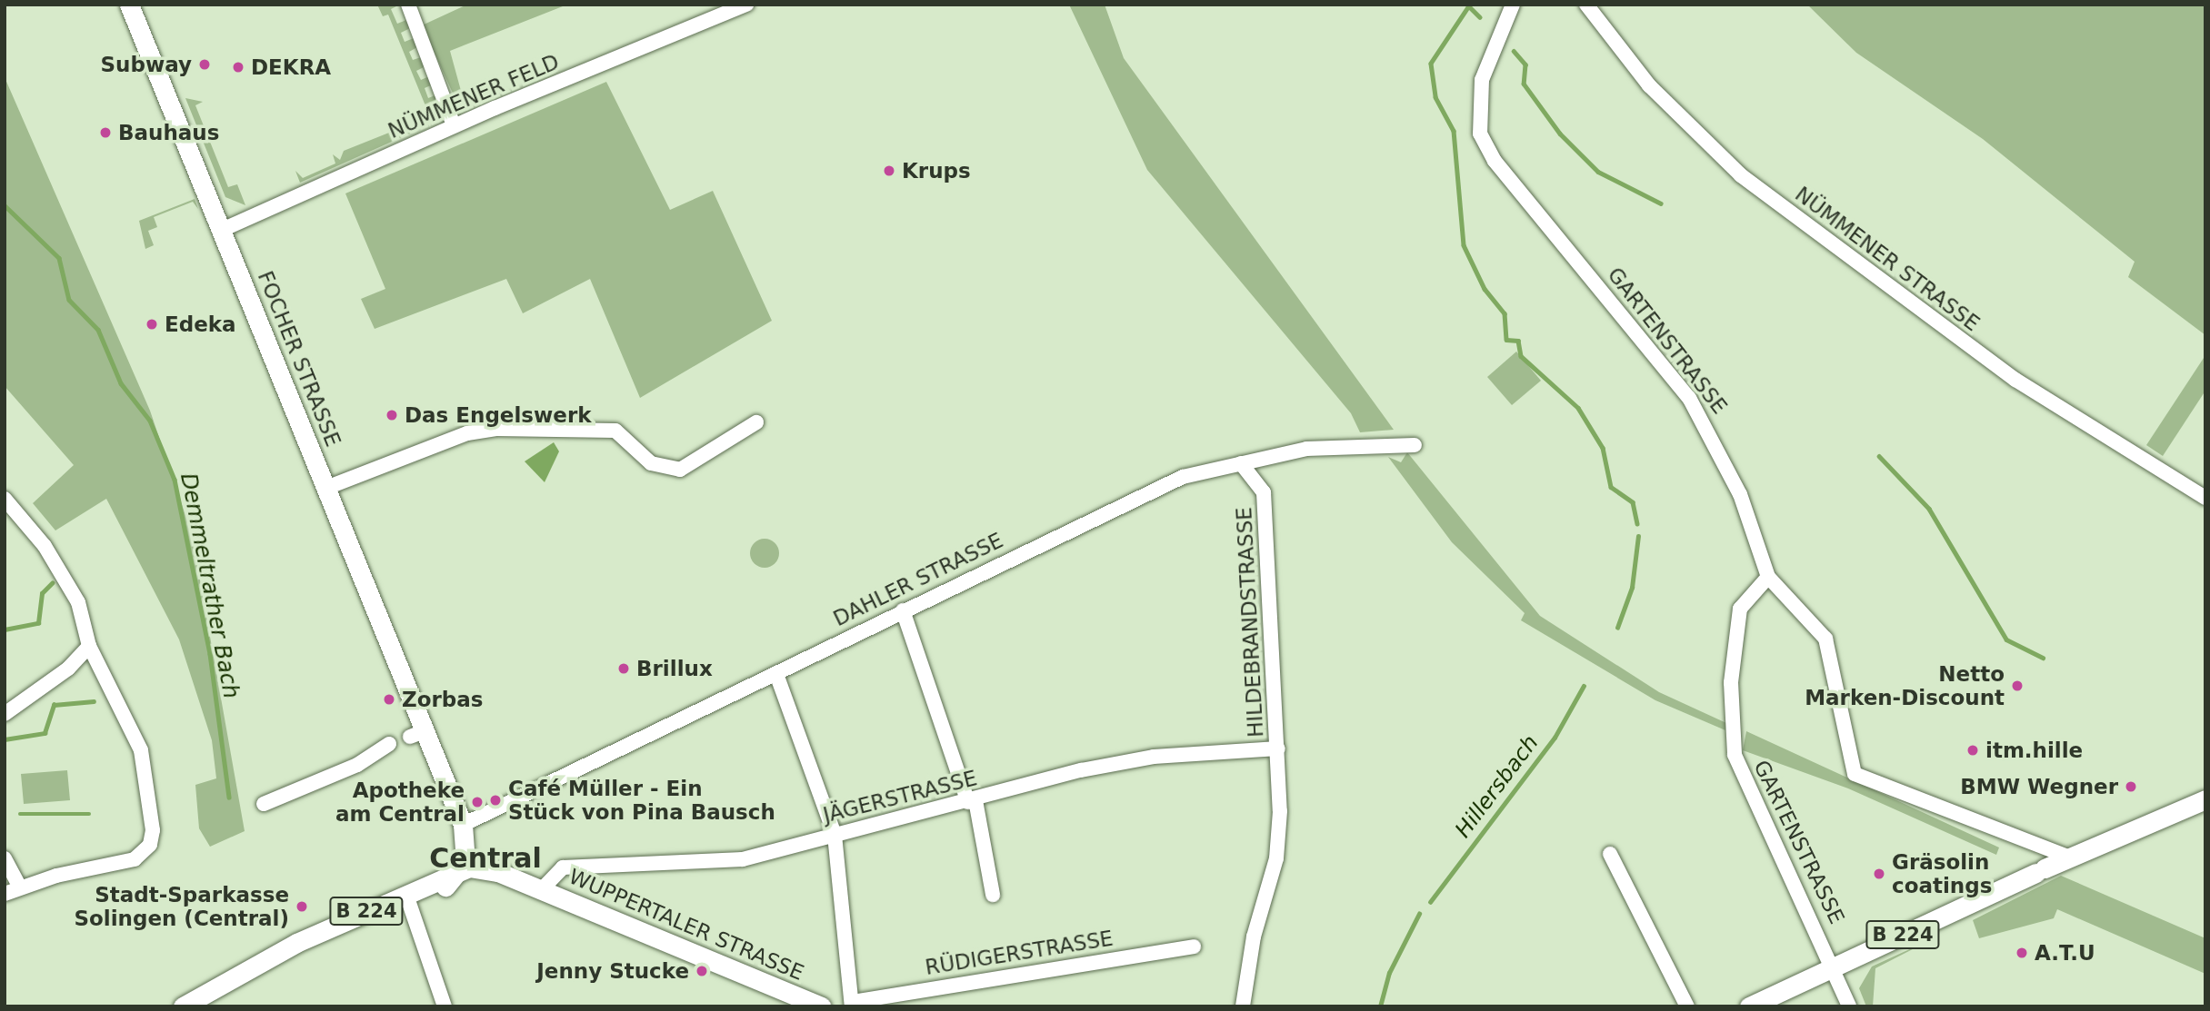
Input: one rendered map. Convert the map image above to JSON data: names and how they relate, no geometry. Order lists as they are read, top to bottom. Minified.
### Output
{"streets":{"main road":["FOCHER STRASSE","B 224","WUPPERTALER STRASSE"],"street":["NÜMMENER FELD","NÜMMENER STRASSE","GARTENSTRASSE","DAHLER STRASSE","HILDEBRANDSTRASSE","JÄGERSTRASSE","RÜDIGERSTRASSE"]},"crossings":[["NÜMMENER FELD","FOCHER STRASSE"],["GARTENSTRASSE","B 224"],["FOCHER STRASSE","DAHLER STRASSE"],["FOCHER STRASSE","B 224"],["FOCHER STRASSE","WUPPERTALER STRASSE"],["DAHLER STRASSE","HILDEBRANDSTRASSE"],["HILDEBRANDSTRASSE","JÄGERSTRASSE"],["JÄGERSTRASSE","WUPPERTALER STRASSE"],["B 224","WUPPERTALER STRASSE"]],"districts":["Central"],"water":["Demmeltrather Bach","Hillersbach"],"places":["Subway","DEKRA","Bauhaus","Krups","Edeka","Das Engelswerk","Brillux","Netto Marken-Discount","Zorbas","itm.hille","BMW Wegner","Café Müller - Ein Stück von Pina Bausch","Apotheke am Central","Gräsolin coatings","Stadt-Sparkasse Solingen (Central)","A.T.U","Jenny Stucke"]}
